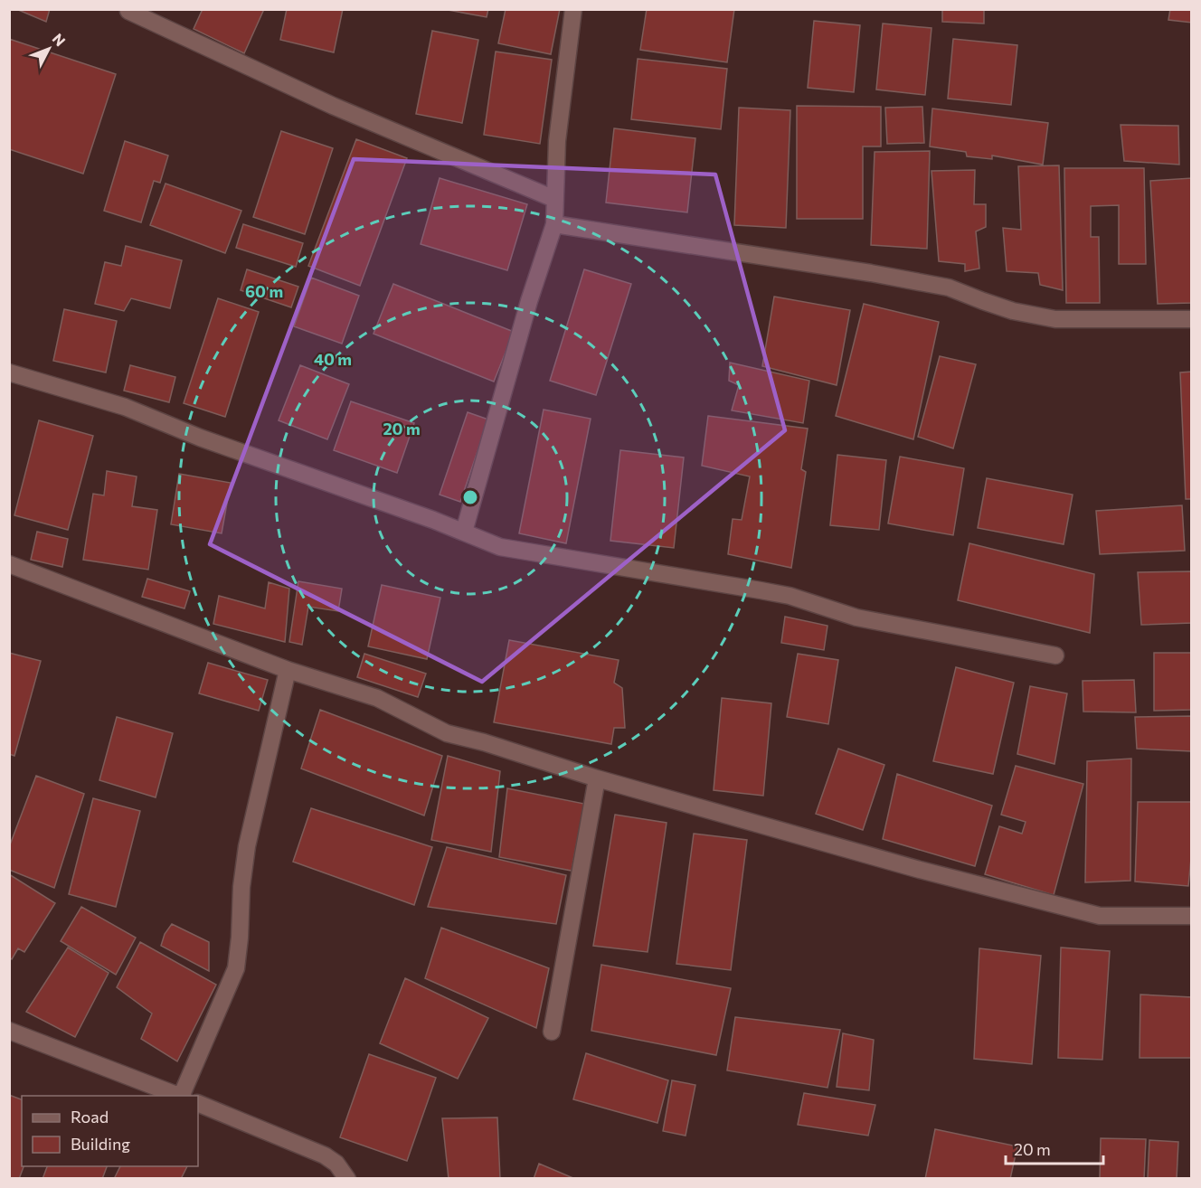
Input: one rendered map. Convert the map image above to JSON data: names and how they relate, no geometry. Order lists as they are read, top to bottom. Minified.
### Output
{"legend":["Road","Building"],"scale_bar":"20 m","north":"top right","rings":["60 m","40 m","20 m"]}
